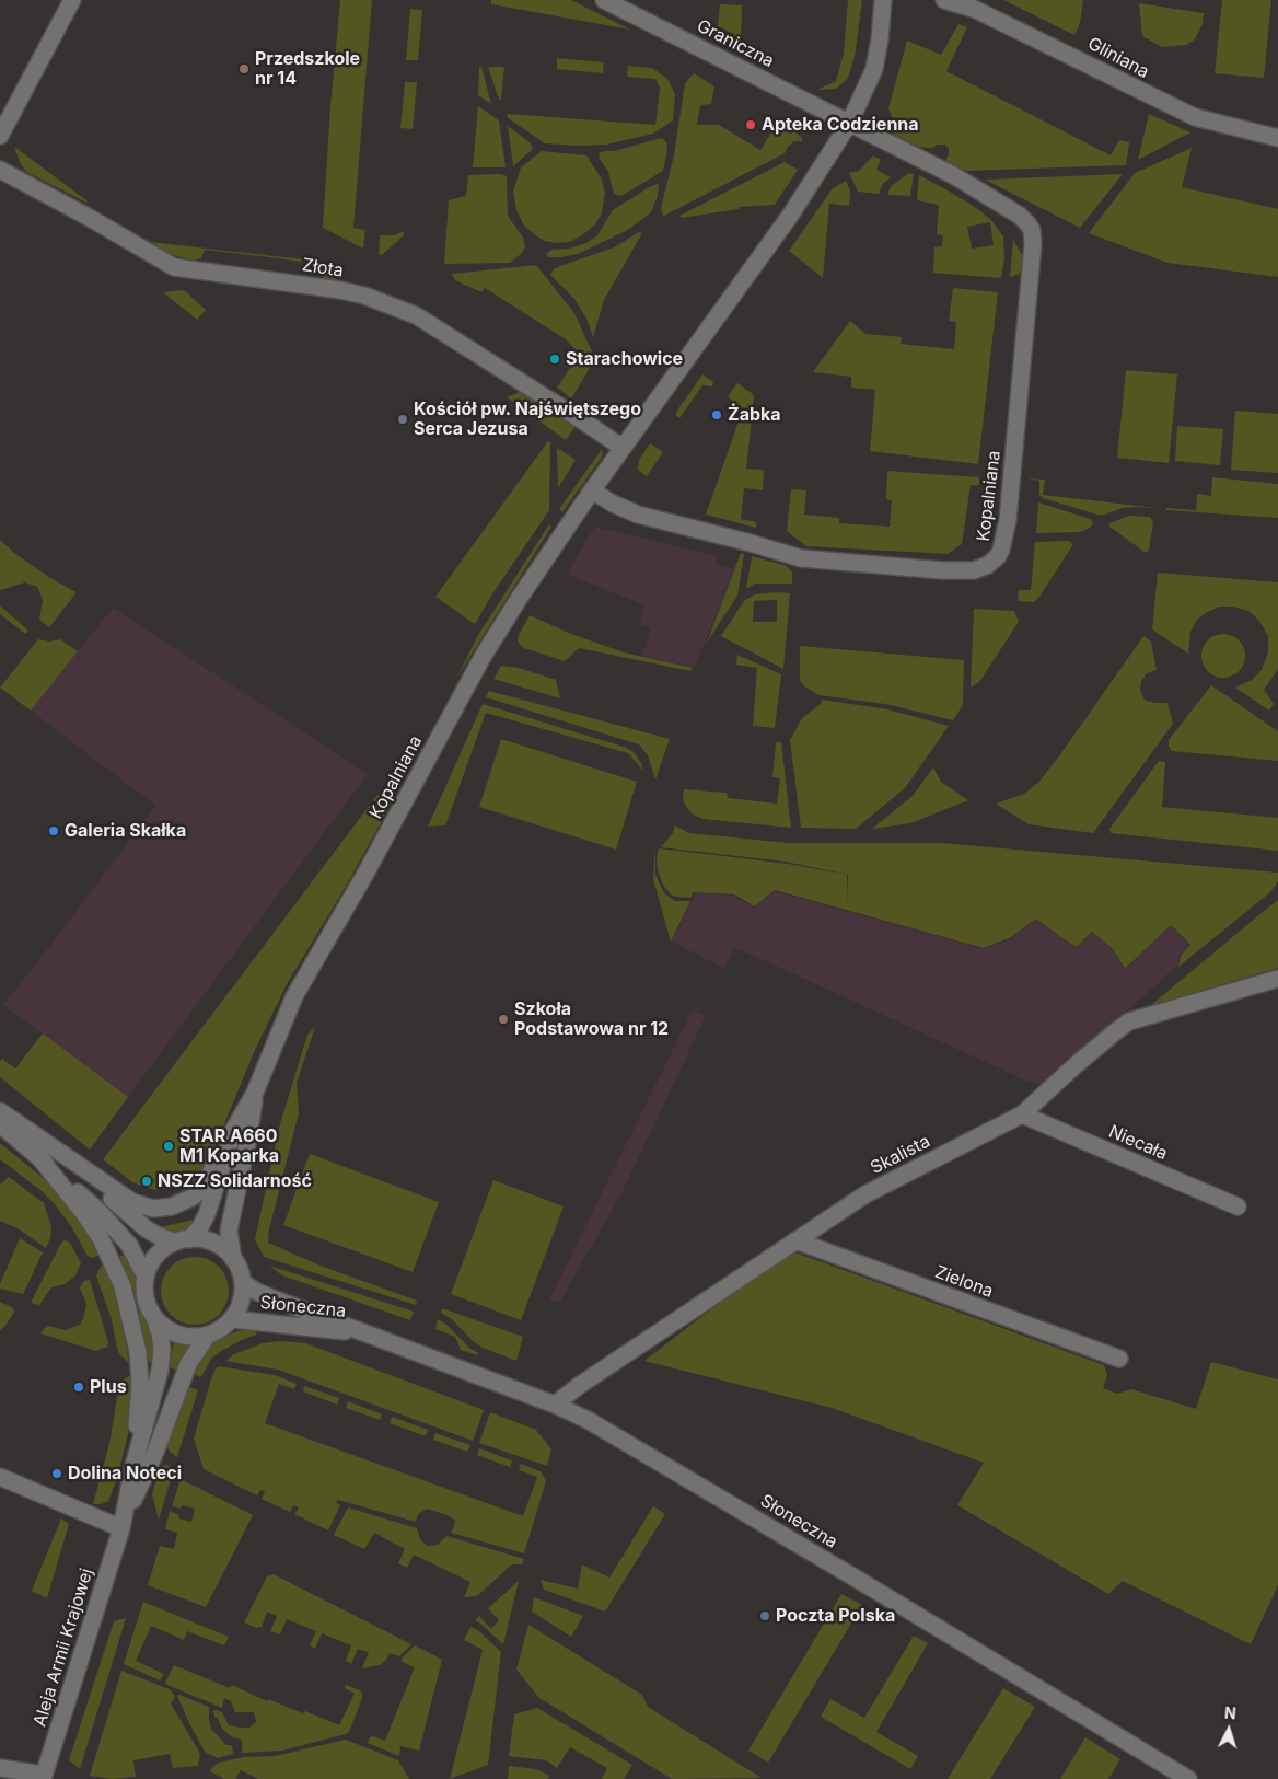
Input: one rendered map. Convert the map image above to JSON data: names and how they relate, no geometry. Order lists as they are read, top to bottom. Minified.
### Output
{"streets":{"street":["Graniczna","Gliniana","Złota","Kopalniana","Niecała","Skalista","Zielona","Słoneczna","Aleja Armii Krajowej"]},"crossings":[["Graniczna","Kopalniana"],["Złota","Kopalniana"],["Kopalniana","Słoneczna"],["Kopalniana","Aleja Armii Krajowej"],["Niecała","Skalista"],["Skalista","Zielona"],["Skalista","Słoneczna"],["Słoneczna","Aleja Armii Krajowej"]],"places":["Przedszkole nr 14","Apteka Codzienna","Starachowice","Żabka","Kościół pw. Najświętszego Serca Jezusa","Galeria Skałka","Szkoła Podstawowa nr 12","STAR A660 M1 Koparka","NSZZ Solidarność","Plus","Dolina Noteci","Poczta Polska"],"north":"top"}
